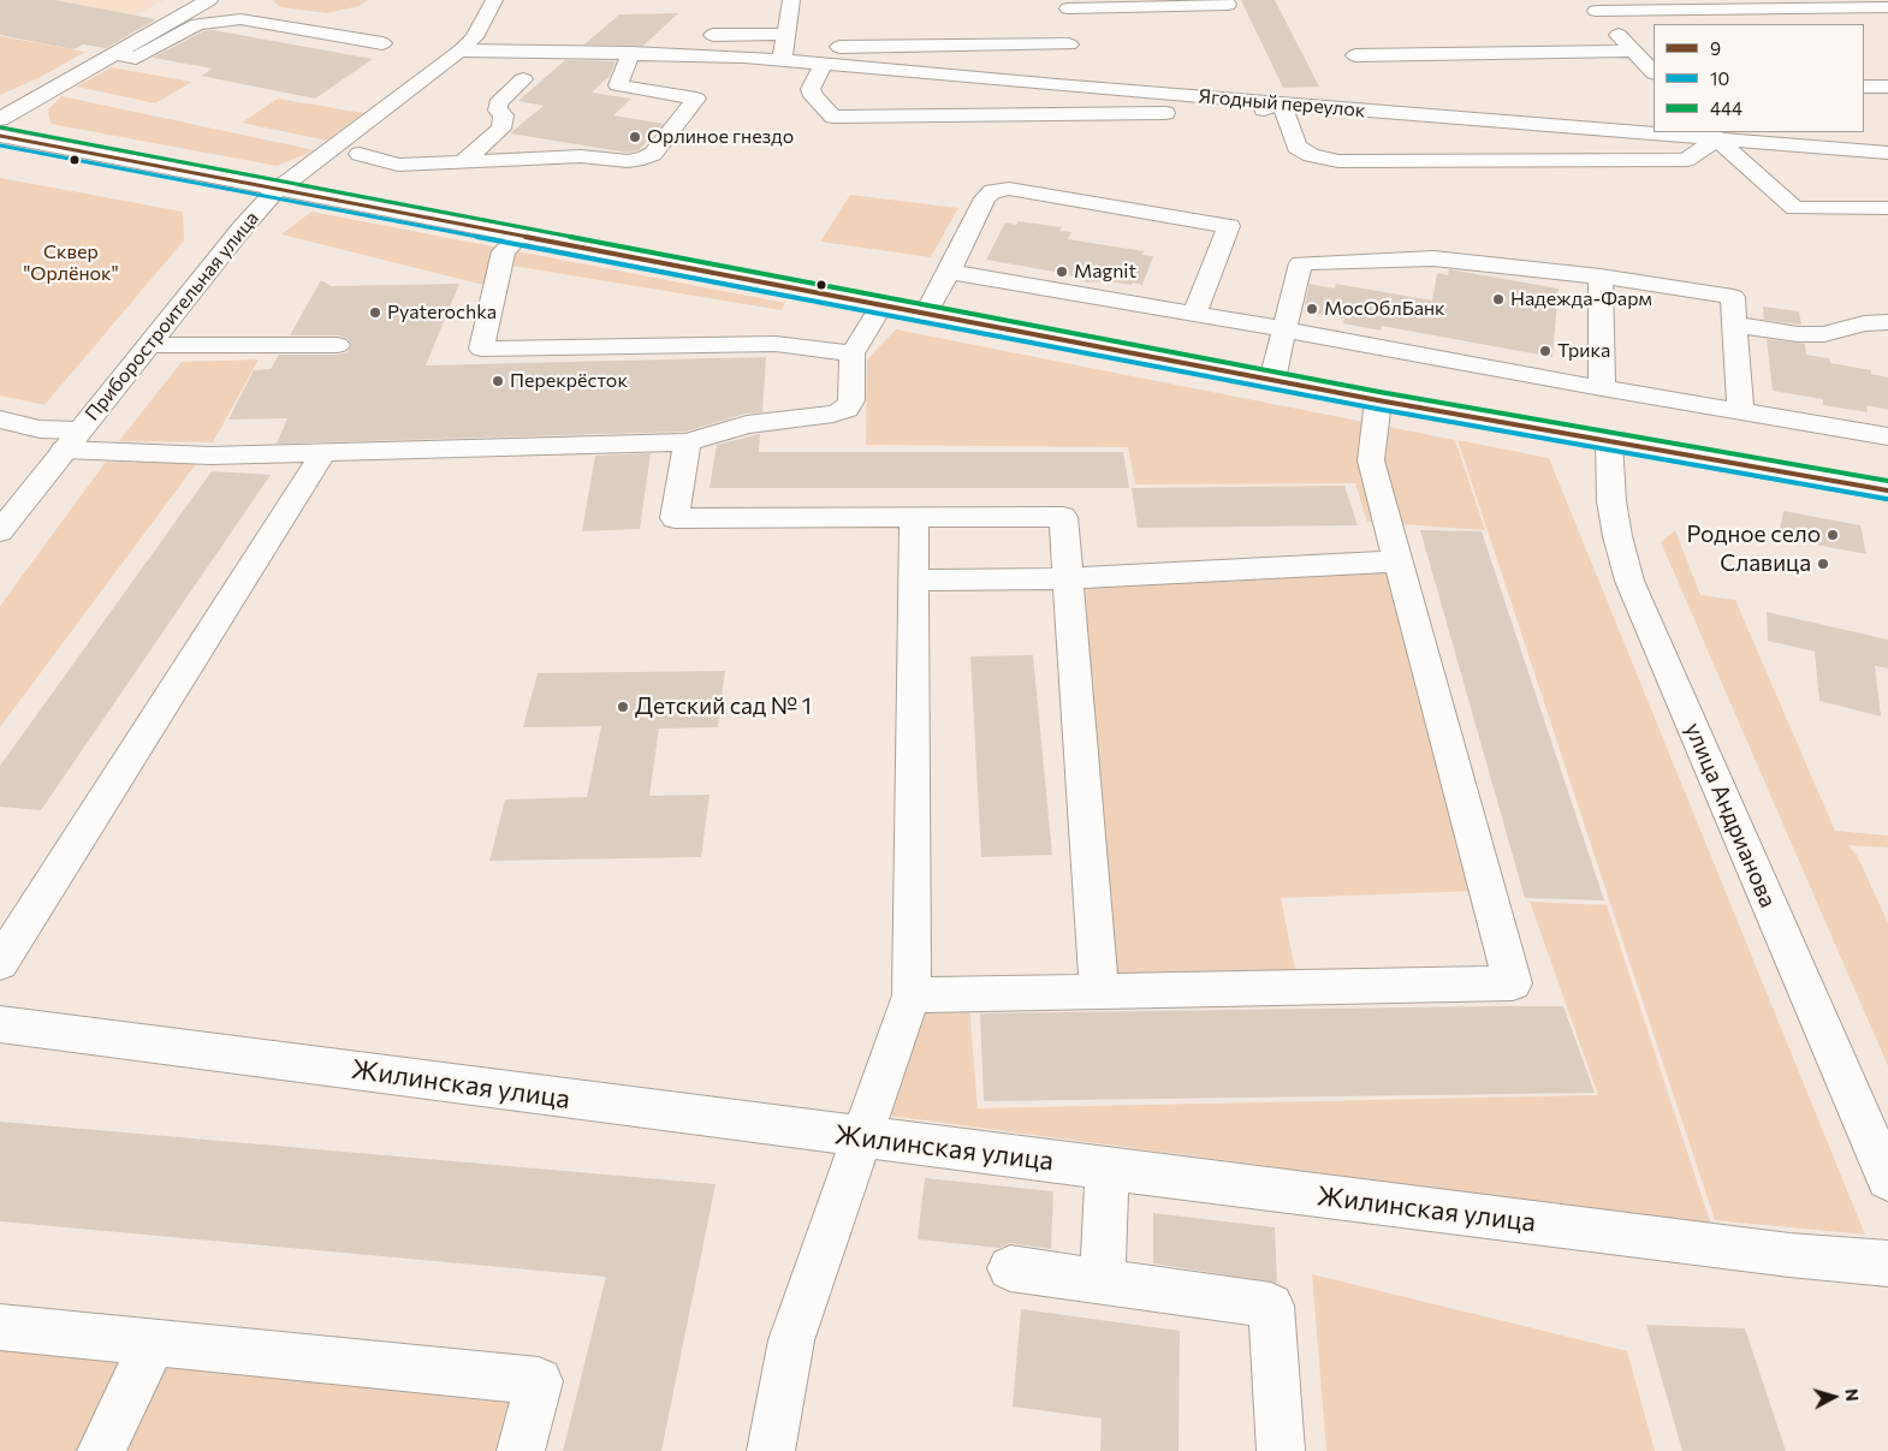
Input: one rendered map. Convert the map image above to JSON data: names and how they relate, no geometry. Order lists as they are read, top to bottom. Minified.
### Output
{"streets":{"street":["Ягодный переулок","Приборостроительная улица","улица Андрианова","Жилинская улица"]},"crossings":[["Ягодный переулок","Приборостроительная улица"]],"parks":["Сквер \"Орлёнок\""],"places":["Орлиное гнездо","Magnit","Надежда-Фарм","МосОблБанк","Pyaterochka","Трика","Перекрёсток","Родное село","Славица","Детский сад № 1"],"lines":["transit line 444","transit line 9","transit line 10"],"legend":["9","10","444"],"north":"right"}
